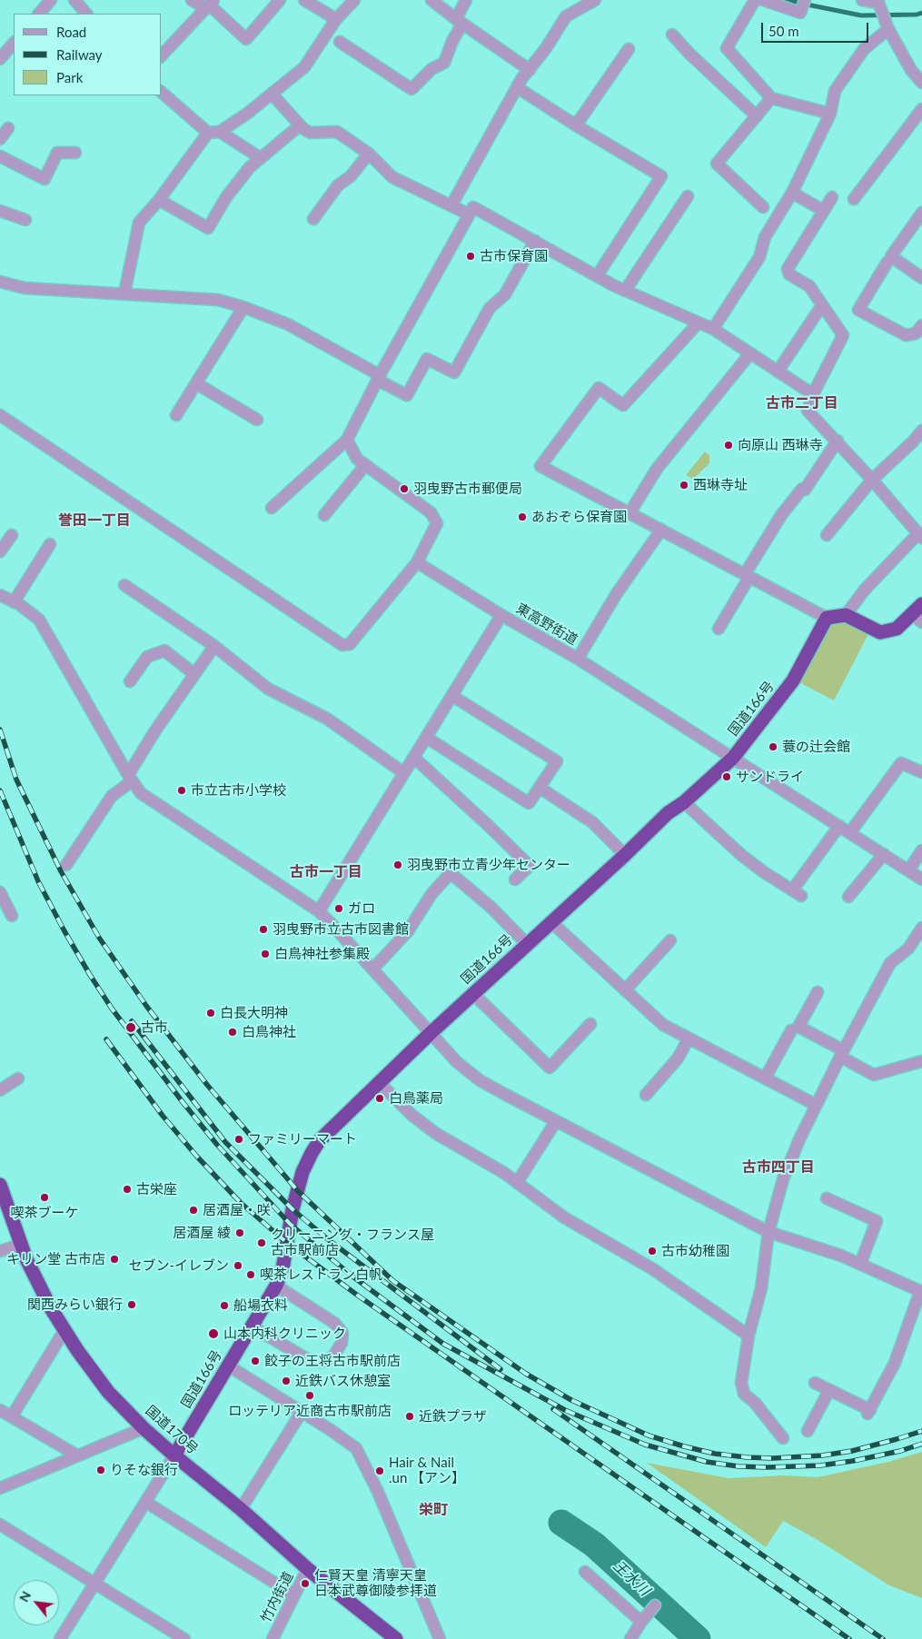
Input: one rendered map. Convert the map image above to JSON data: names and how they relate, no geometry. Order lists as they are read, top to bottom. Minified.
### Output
{"streets":{"highway":["国道166号","国道170号"],"street":["東高野街道","竹内街道"]},"crossings":[["東高野街道","国道166号"],["国道166号","国道170号"],["国道170号","竹内街道"]],"districts":["古市二丁目","誉田一丁目","古市一丁目","古市四丁目","栄町"],"water":["王水川"],"places":["古市保育園","向原山 西琳寺","西琳寺址","羽曳野古市郵便局","あおぞら保育園","蓑の辻会館","サンドライ","市立古市小学校","羽曳野市立青少年センター","ガロ","羽曳野市立古市図書館","白鳥神社参集殿","白長大明神","古市","白鳥神社","白鳥薬局","ファミリーマート","古栄座","喫茶ブーケ","居酒屋・咲","居酒屋 綾","クリーニング・フランス屋 古市駅前店","古市幼稚園","キリン堂 古市店","セブン-イレブン","喫茶レストラン白帆","関西みらい銀行","船場衣料","山本内科クリニック","餃子の王将古市駅前店","近鉄バス休憩室","ロッテリア近商古市駅前店","近鉄プラザ","りそな銀行","Hair & Nail .un 【アン】","仁賢天皇 清寧天皇 日本武尊御陵参拝道"],"legend":["Road","Railway","Park"],"scale_bar":"50 m","north":"top left"}
